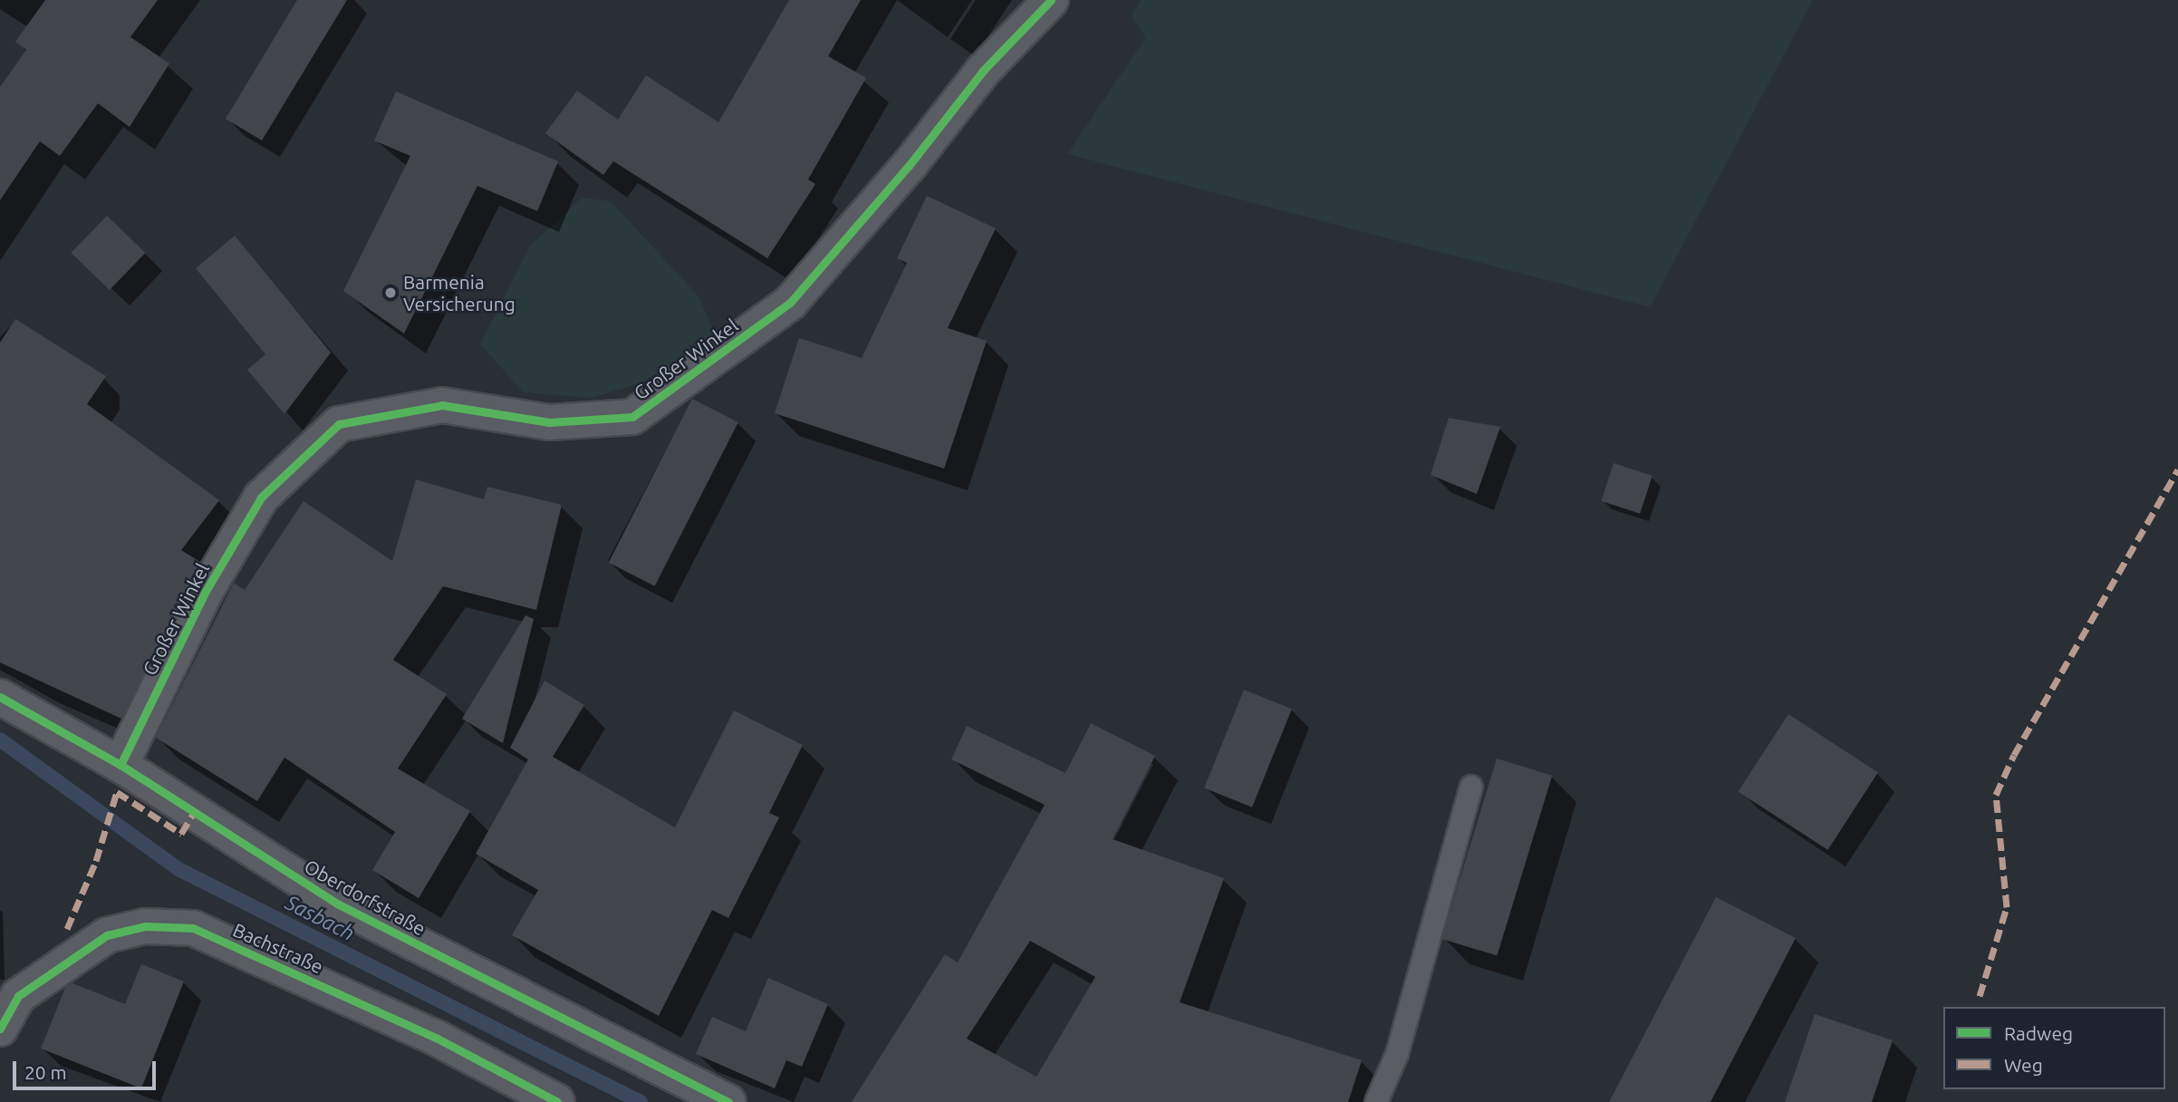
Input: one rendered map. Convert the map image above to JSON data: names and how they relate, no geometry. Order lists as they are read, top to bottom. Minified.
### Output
{"streets":{"street":["Großer Winkel","Oberdorfstraße","Bachstraße"]},"crossings":[["Großer Winkel","Oberdorfstraße"]],"water":["Sasbach"],"places":["Barmenia Versicherung"],"legend":["Radweg","Weg"],"scale_bar":"20 m"}
